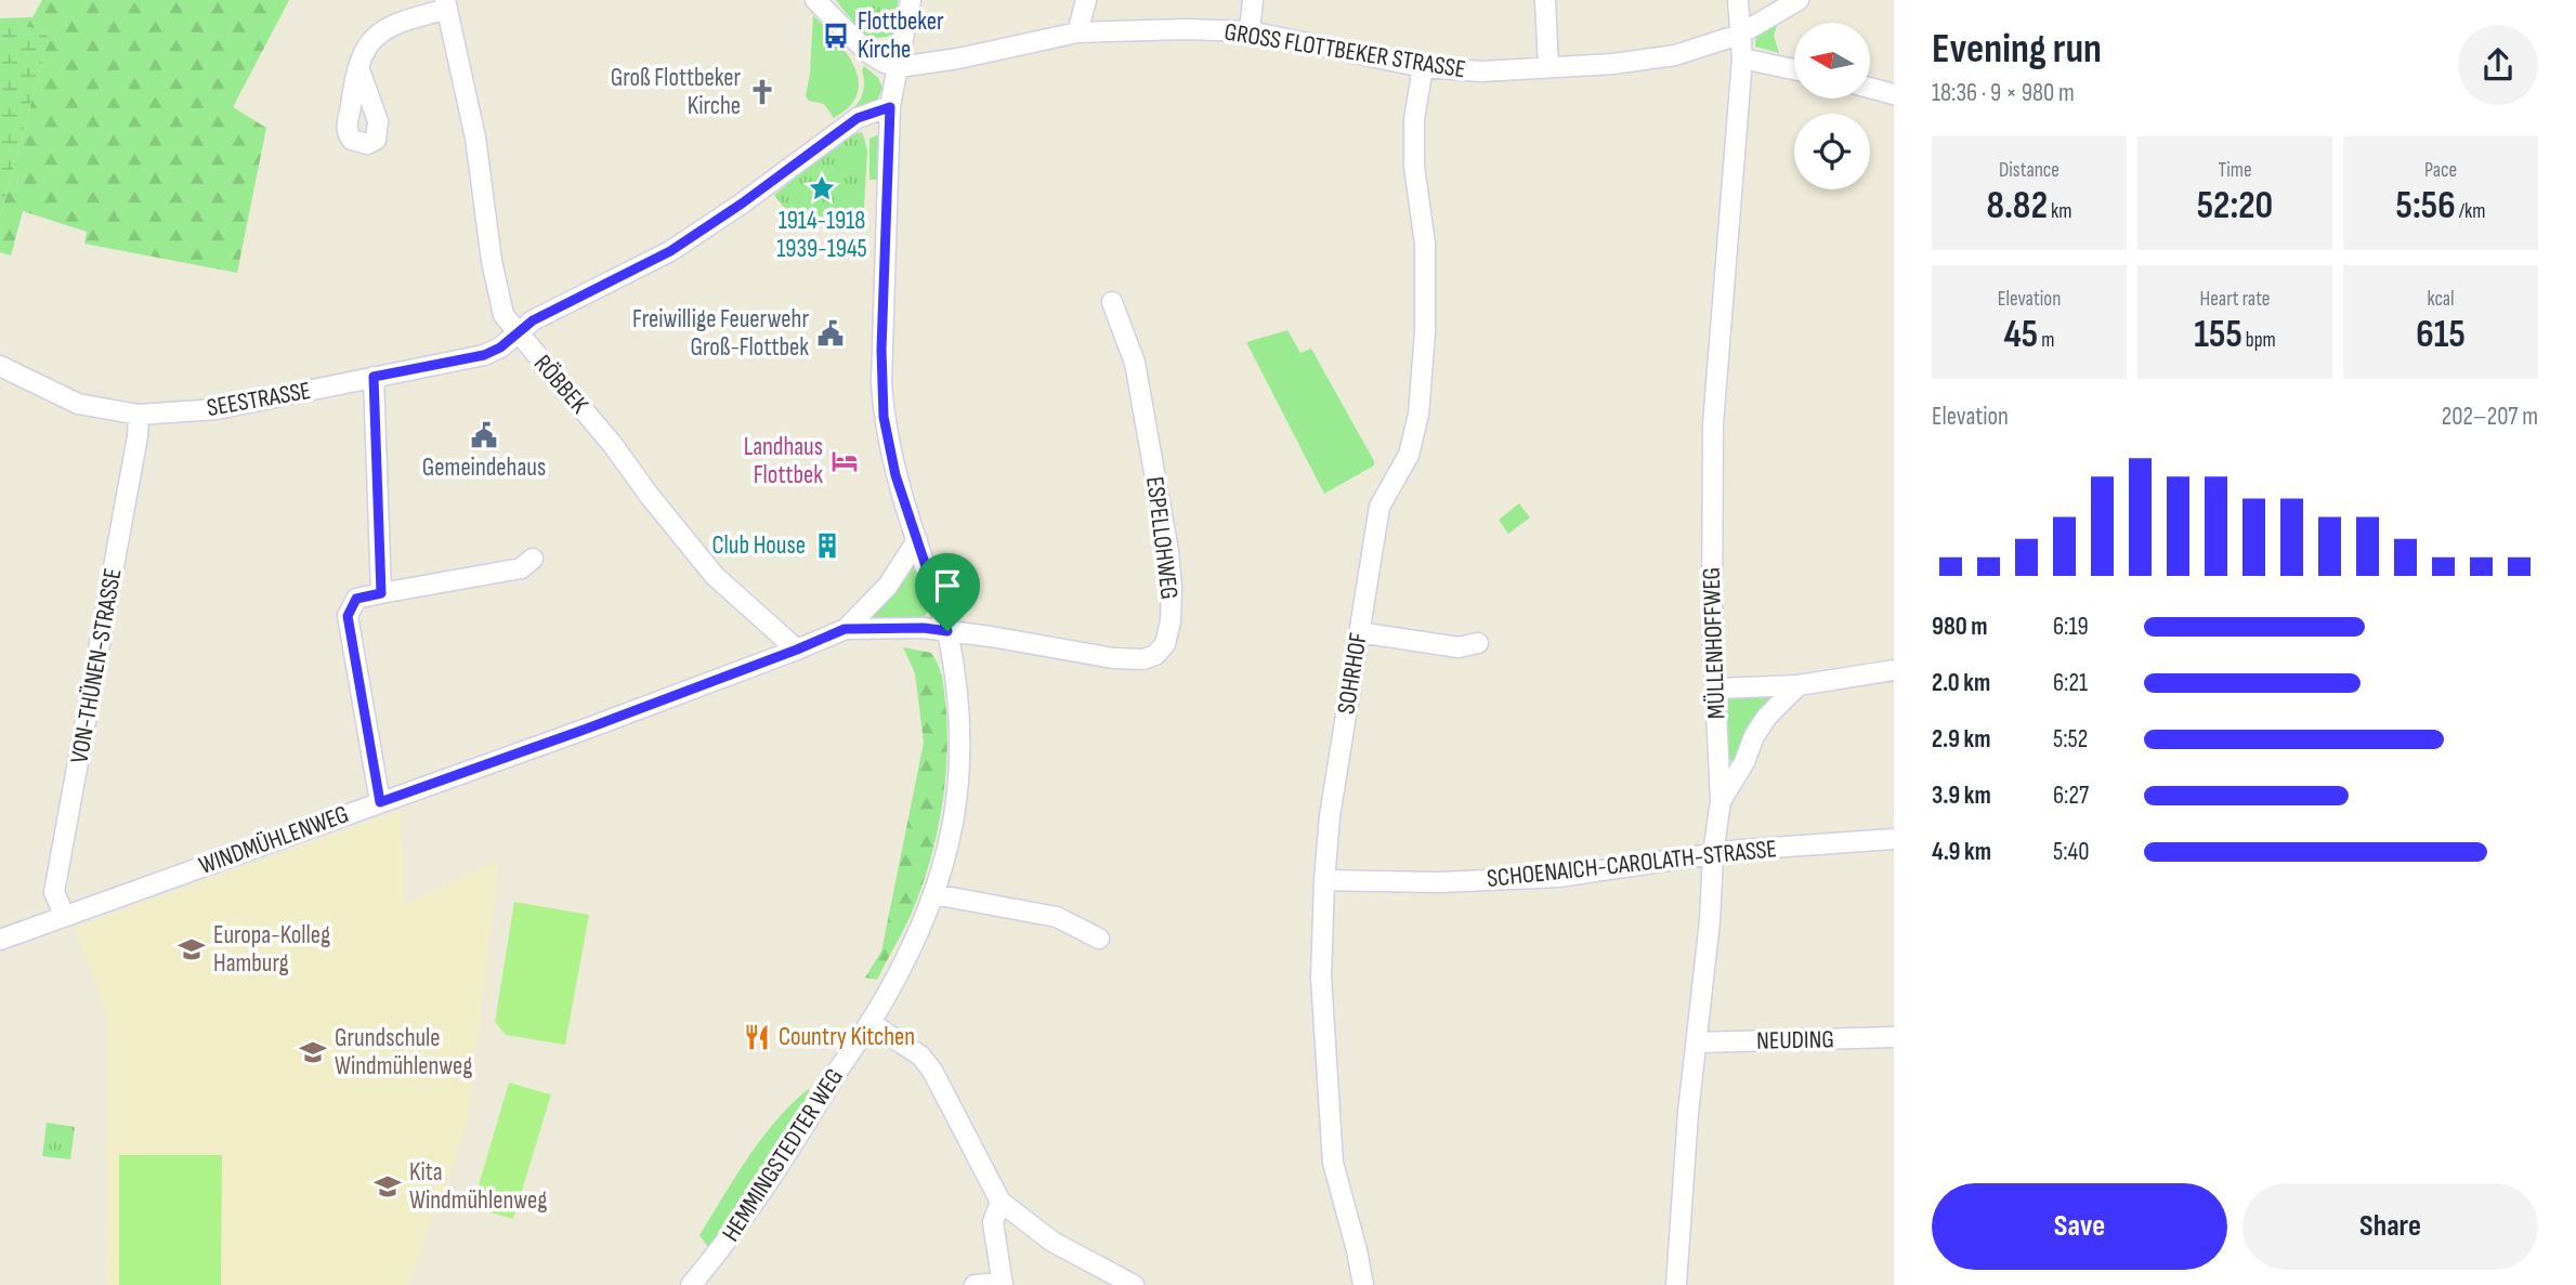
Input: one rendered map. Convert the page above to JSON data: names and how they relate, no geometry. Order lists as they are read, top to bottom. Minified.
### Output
{"streets":{"street":["GROSS FLOTTBEKER STRASSE","RÖBBEK","SEESTRASSE","ESPELLOHWEG","MÜLLENHOFFWEG","VON-THÜNEN-STRASSE","SOHRHOF","WINDMÜHLENWEG","SCHOENAICH-CAROLATH-STRASSE","NEUDING","HEMMINGSTEDTER WEG"]},"crossings":[["GROSS FLOTTBEKER STRASSE","MÜLLENHOFFWEG"],["GROSS FLOTTBEKER STRASSE","SOHRHOF"],["GROSS FLOTTBEKER STRASSE","HEMMINGSTEDTER WEG"],["RÖBBEK","SEESTRASSE"],["RÖBBEK","WINDMÜHLENWEG"],["SEESTRASSE","VON-THÜNEN-STRASSE"],["SEESTRASSE","HEMMINGSTEDTER WEG"],["ESPELLOHWEG","WINDMÜHLENWEG"],["ESPELLOHWEG","HEMMINGSTEDTER WEG"],["MÜLLENHOFFWEG","SCHOENAICH-CAROLATH-STRASSE"],["MÜLLENHOFFWEG","NEUDING"],["VON-THÜNEN-STRASSE","WINDMÜHLENWEG"],["SOHRHOF","SCHOENAICH-CAROLATH-STRASSE"],["WINDMÜHLENWEG","HEMMINGSTEDTER WEG"]],"places":{"bus stop":["Flottbeker Kirche"],"church":["Groß Flottbeker Kirche"],"place":["1914-1918 1939-1945"],"public building":["Freiwillige Feuerwehr Groß-Flottbek","Gemeindehaus"],"hotel":["Landhaus Flottbek"],"building":["Club House"],"school or university":["Europa-Kolleg Hamburg","Grundschule Windmühlenweg","Kita Windmühlenweg"],"restaurant":["Country Kitchen"]},"north":"left","page":{"heading":["Evening run","18:36 · 9 × 980 m"],"stats":[["Distance","8.82 km"],["Time","52:20"],["Pace","5:56 /km"],["Elevation","45 m"],["Heart rate","155 bpm"],["kcal","615"]],"chart":["Elevation","202–207 m"],"list":[{"name":"980 m","note":"6:19"},{"name":"2.0 km","note":"6:21"},{"name":"2.9 km","note":"5:52"},{"name":"3.9 km","note":"6:27"},{"name":"4.9 km","note":"5:40"}],"buttons":["Save","Share"]}}
